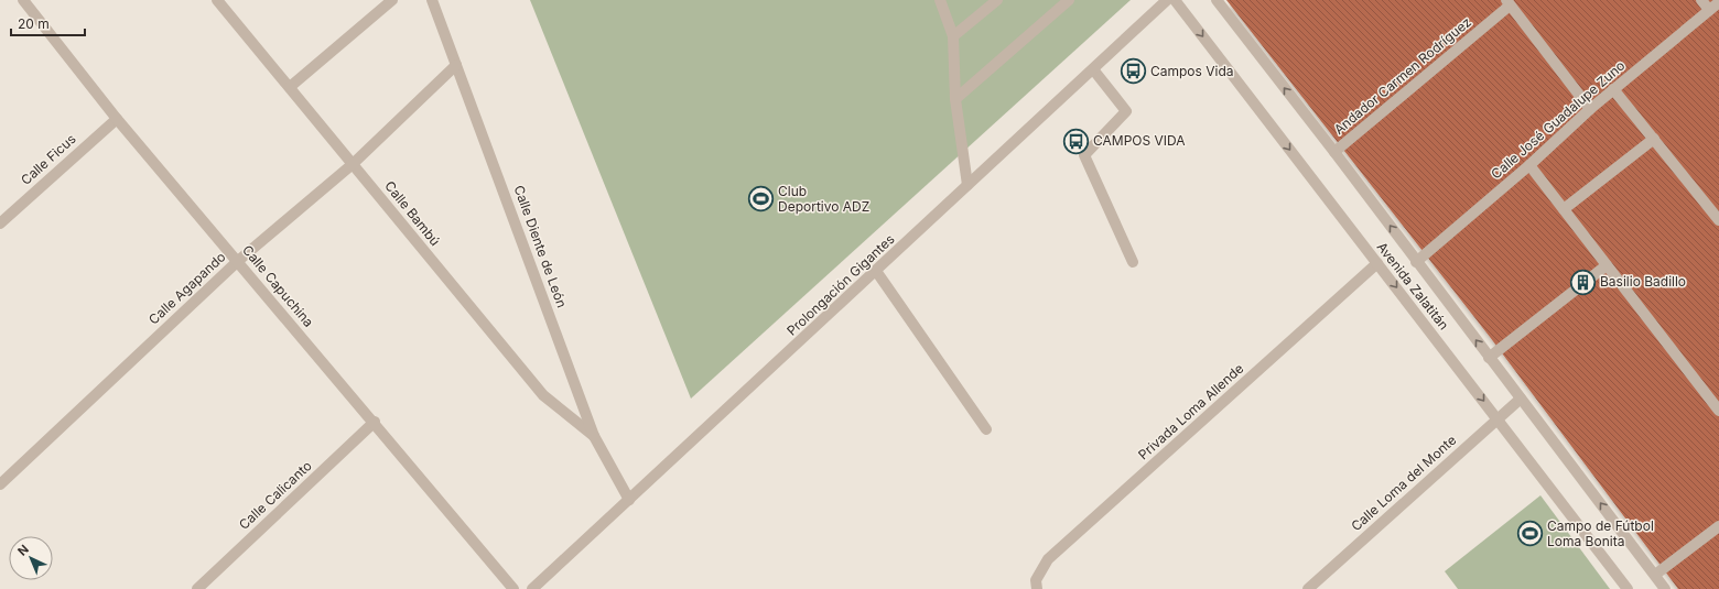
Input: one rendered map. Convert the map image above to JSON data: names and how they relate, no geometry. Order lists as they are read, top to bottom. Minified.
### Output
{"streets":{"street":["Andador Carmen Rodríguez","Calle José Guadalupe Zuno","Calle Ficus","Calle Bambú","Calle Diente de León","Prolongación Gigantes","Calle Capuchina","Avenida Zalatitán","Calle Agapando","Privada Loma Allende","Calle Loma del Monte","Calle Calicanto"]},"crossings":[["Andador Carmen Rodríguez","Avenida Zalatitán"],["Calle José Guadalupe Zuno","Avenida Zalatitán"],["Calle Ficus","Calle Capuchina"],["Calle Bambú","Calle Diente de León"],["Calle Bambú","Calle Agapando"],["Calle Diente de León","Prolongación Gigantes"],["Calle Diente de León","Calle Agapando"],["Calle Capuchina","Calle Agapando"],["Calle Capuchina","Calle Calicanto"],["Avenida Zalatitán","Privada Loma Allende"],["Avenida Zalatitán","Calle Loma del Monte"]],"places":{"bus stop":["Campos Vida","CAMPOS VIDA"],"sports":["Club Deportivo ADZ","Campo de Fútbol Loma Bonita"],"building":["Basilio Badillo"]},"scale_bar":"20 m","north":"top left"}
